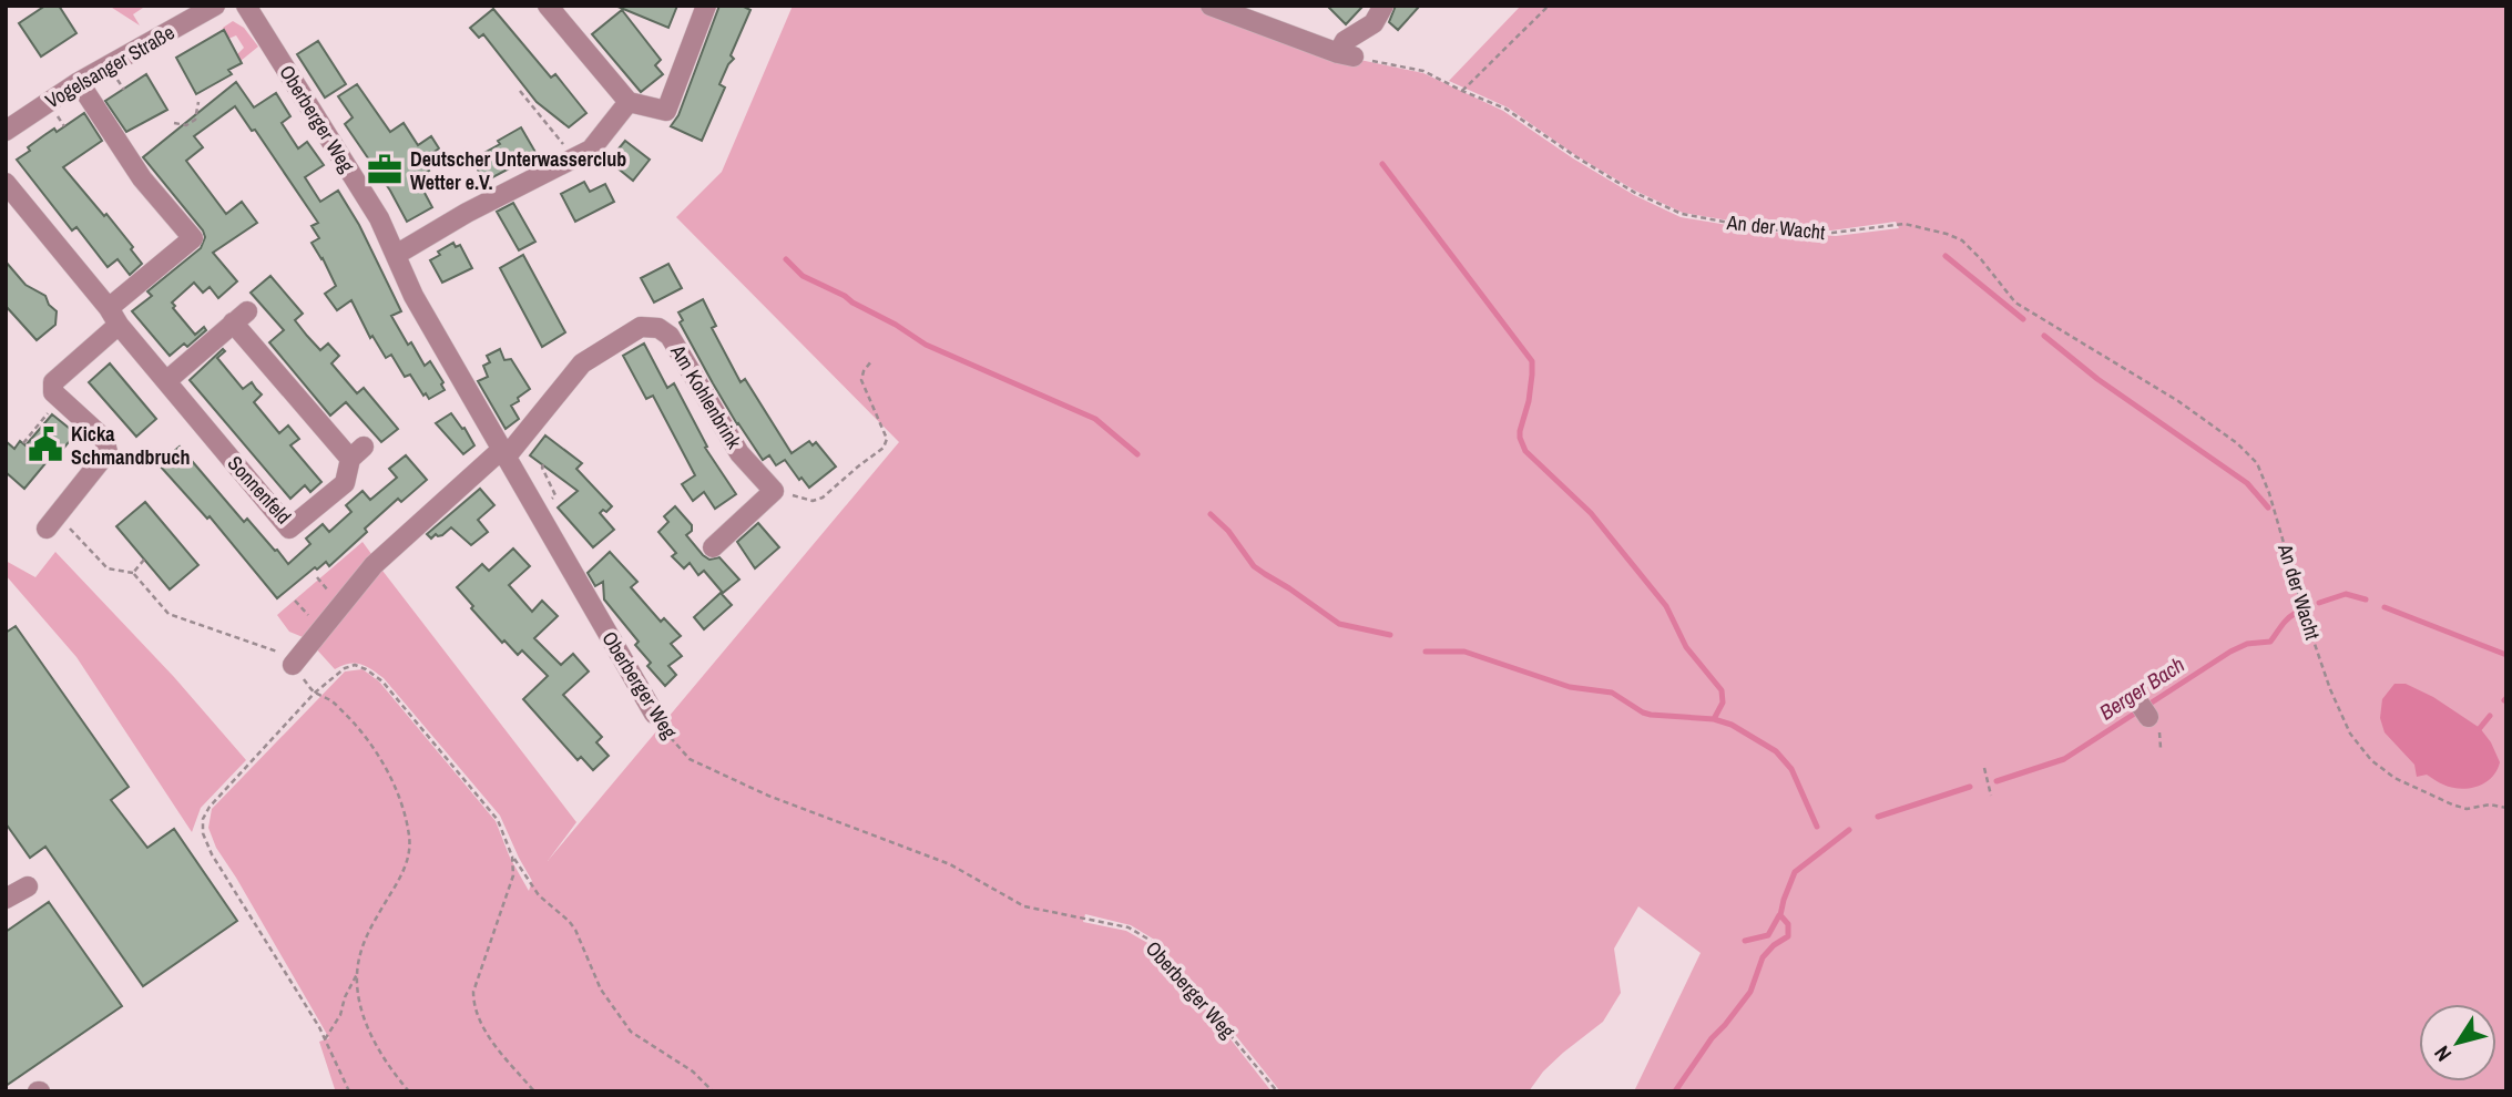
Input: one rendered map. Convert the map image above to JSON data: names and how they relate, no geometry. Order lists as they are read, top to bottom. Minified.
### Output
{"streets":{"street":["Vogelsanger Straße","Oberberger Weg","Am Kohlenbrink","Sonnenfeld"],"path":["An der Wacht"]},"crossings":[["Oberberger Weg","Am Kohlenbrink"]],"water":["Berger Bach"],"places":{"office":["Deutscher Unterwasserclub Wetter e.V."],"public building":["Kicka Schmandbruch"]},"north":"bottom left"}
